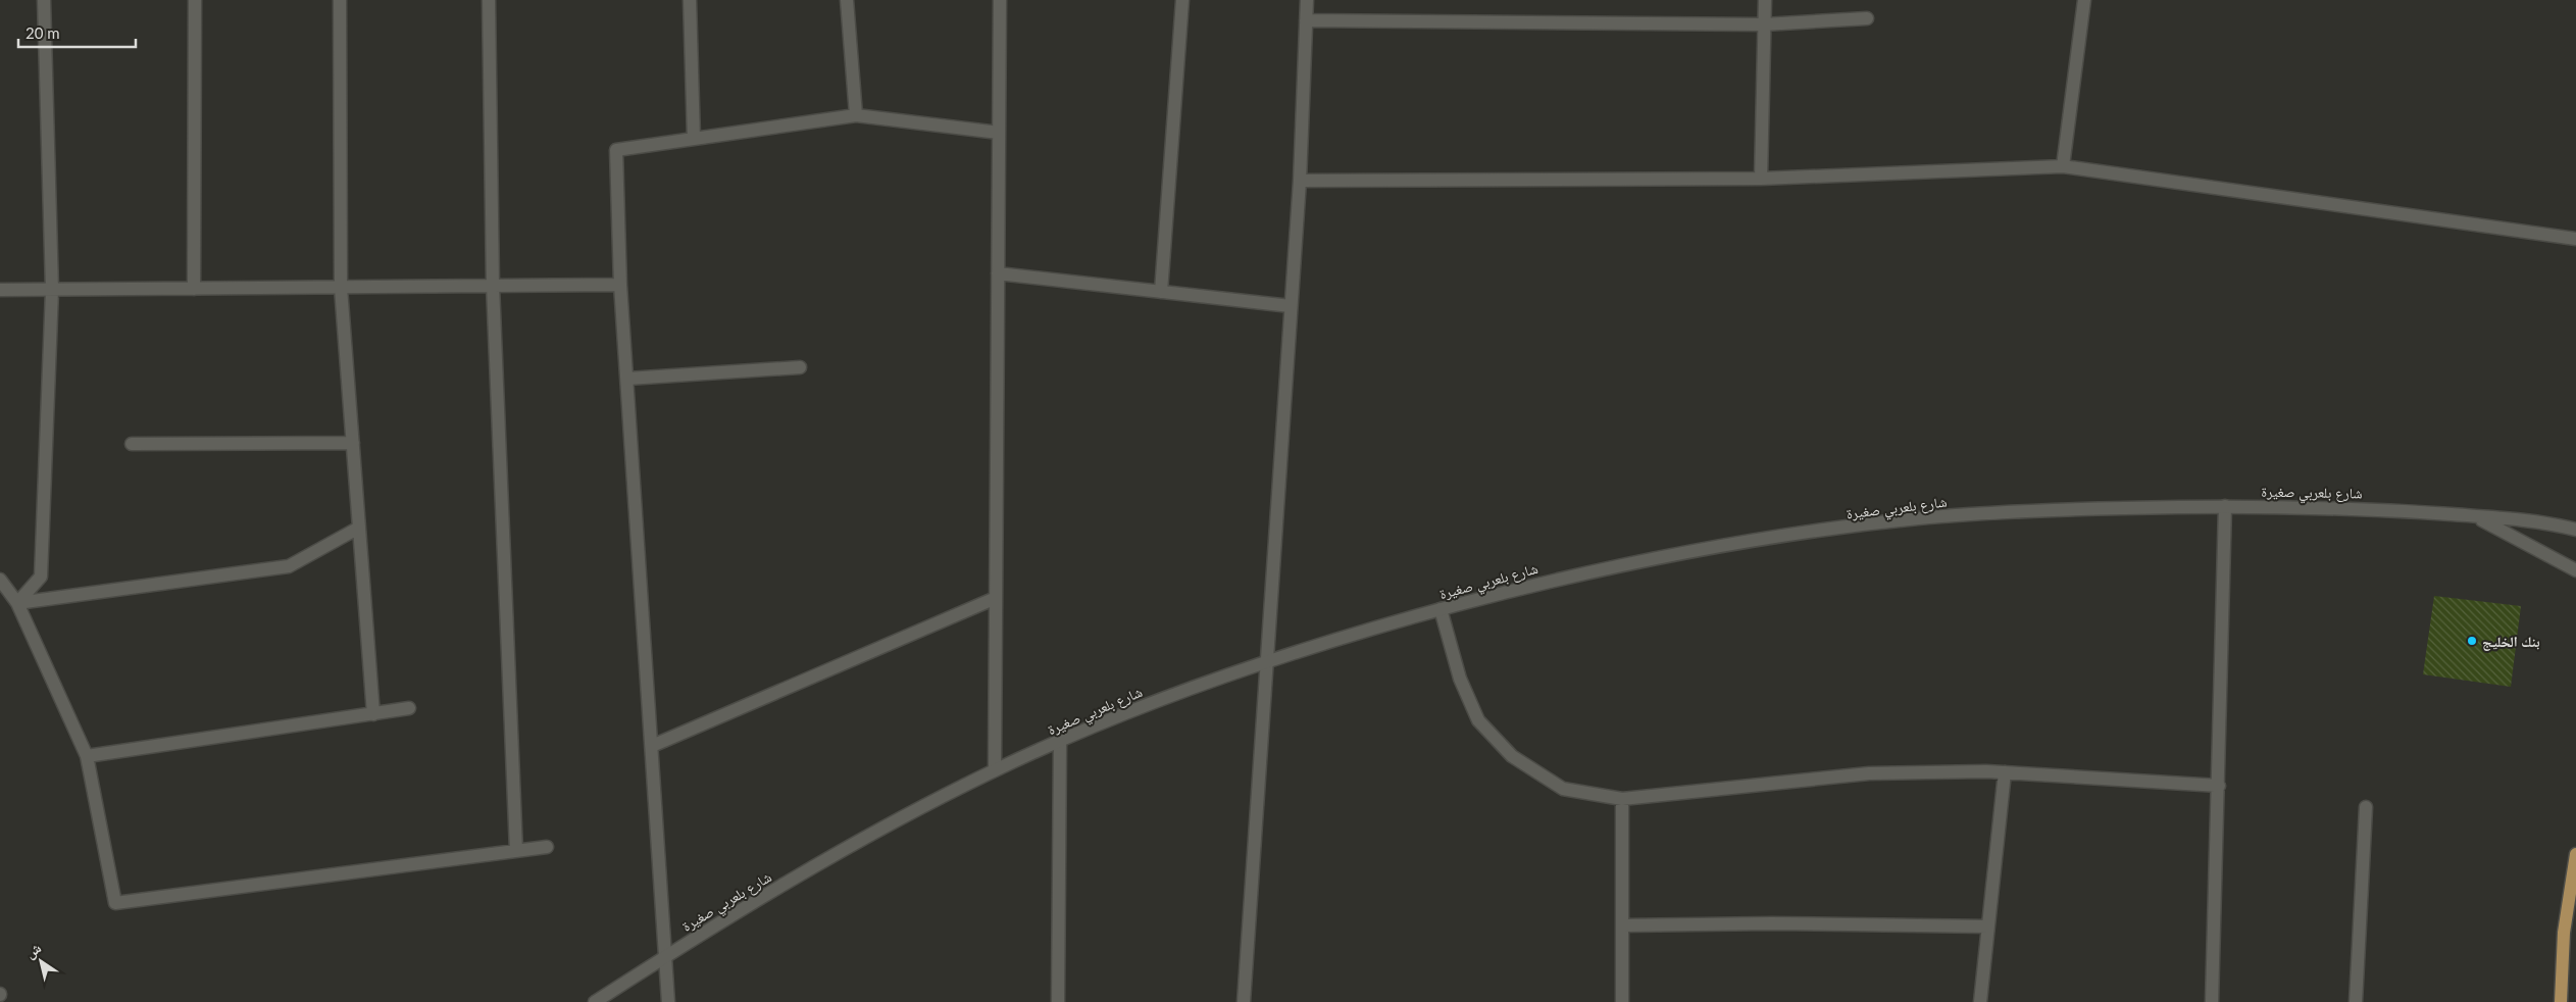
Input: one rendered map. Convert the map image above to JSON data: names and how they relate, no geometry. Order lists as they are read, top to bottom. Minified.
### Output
{"streets":{"street":["شارع بلعربي صغيرة"]},"places":["بنك الخليج"],"scale_bar":"20 m","north":"top left"}
